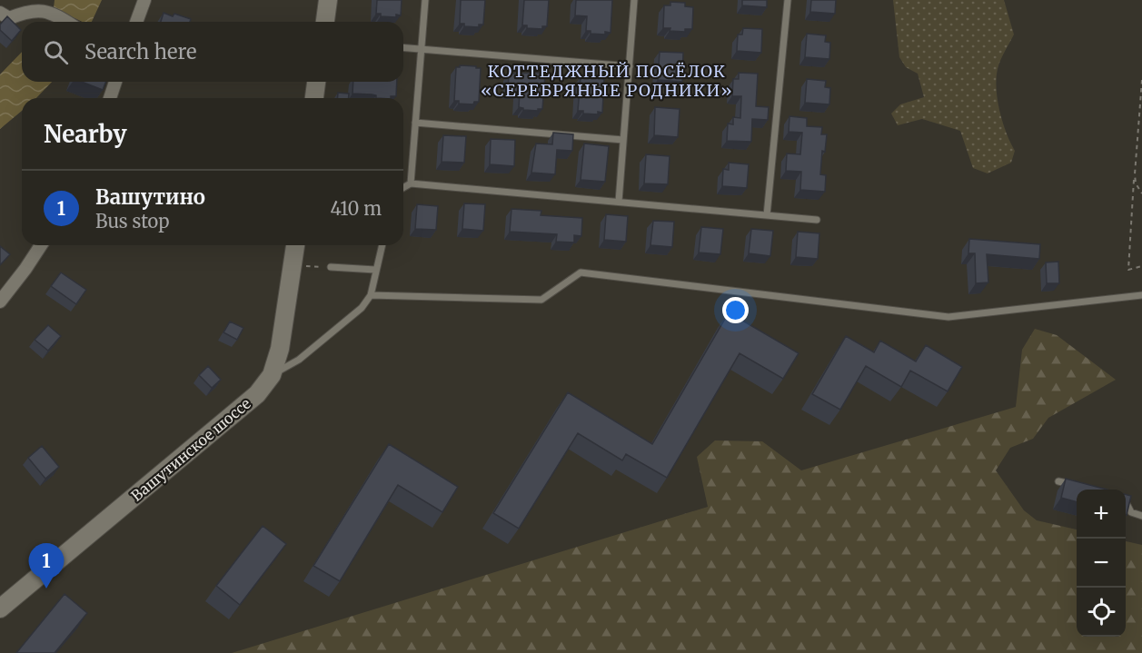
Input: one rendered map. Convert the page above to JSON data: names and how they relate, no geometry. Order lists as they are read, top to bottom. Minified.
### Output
{"streets":{"street":["Вашутинское шоссе"]},"districts":["КОТТЕДЖНЫЙ ПОСЁЛОК «СЕРЕБРЯНЫЕ РОДНИКИ»"],"page":{"search":"Search here","heading":"Nearby","list":[{"mark":"1","name":"Вашутино","note":"Bus stop","value":"410 m"}],"map_buttons":["+","−"],"pins":"1"}}
